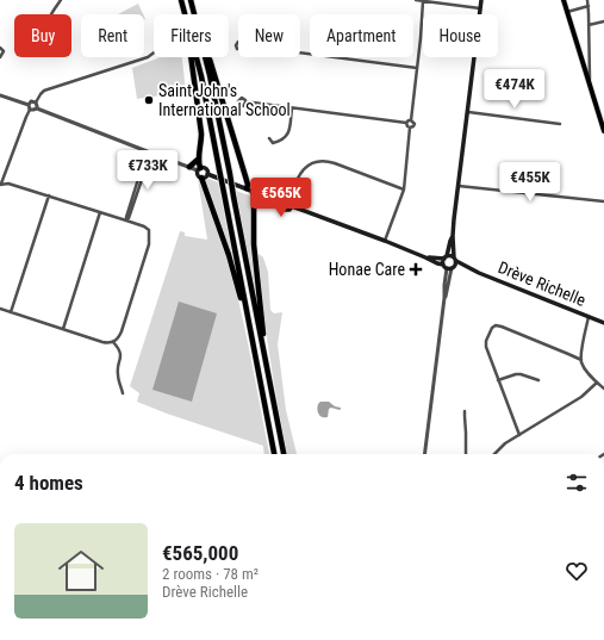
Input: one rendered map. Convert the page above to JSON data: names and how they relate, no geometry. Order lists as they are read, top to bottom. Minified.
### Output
{"streets":{"main road":["Drève Richelle"]},"places":{"other":["Saint John's International School"],"health":["Honae Care"]},"page":{"chip":["Buy","Rent","Filters","New","Apartment","House"],"price":["€474K","€733K","€455K","€565K"],"heading":"4 homes","list":[{"name":"€565,000","note":"2 rooms · 78 m² · Drève Richelle"}]}}
